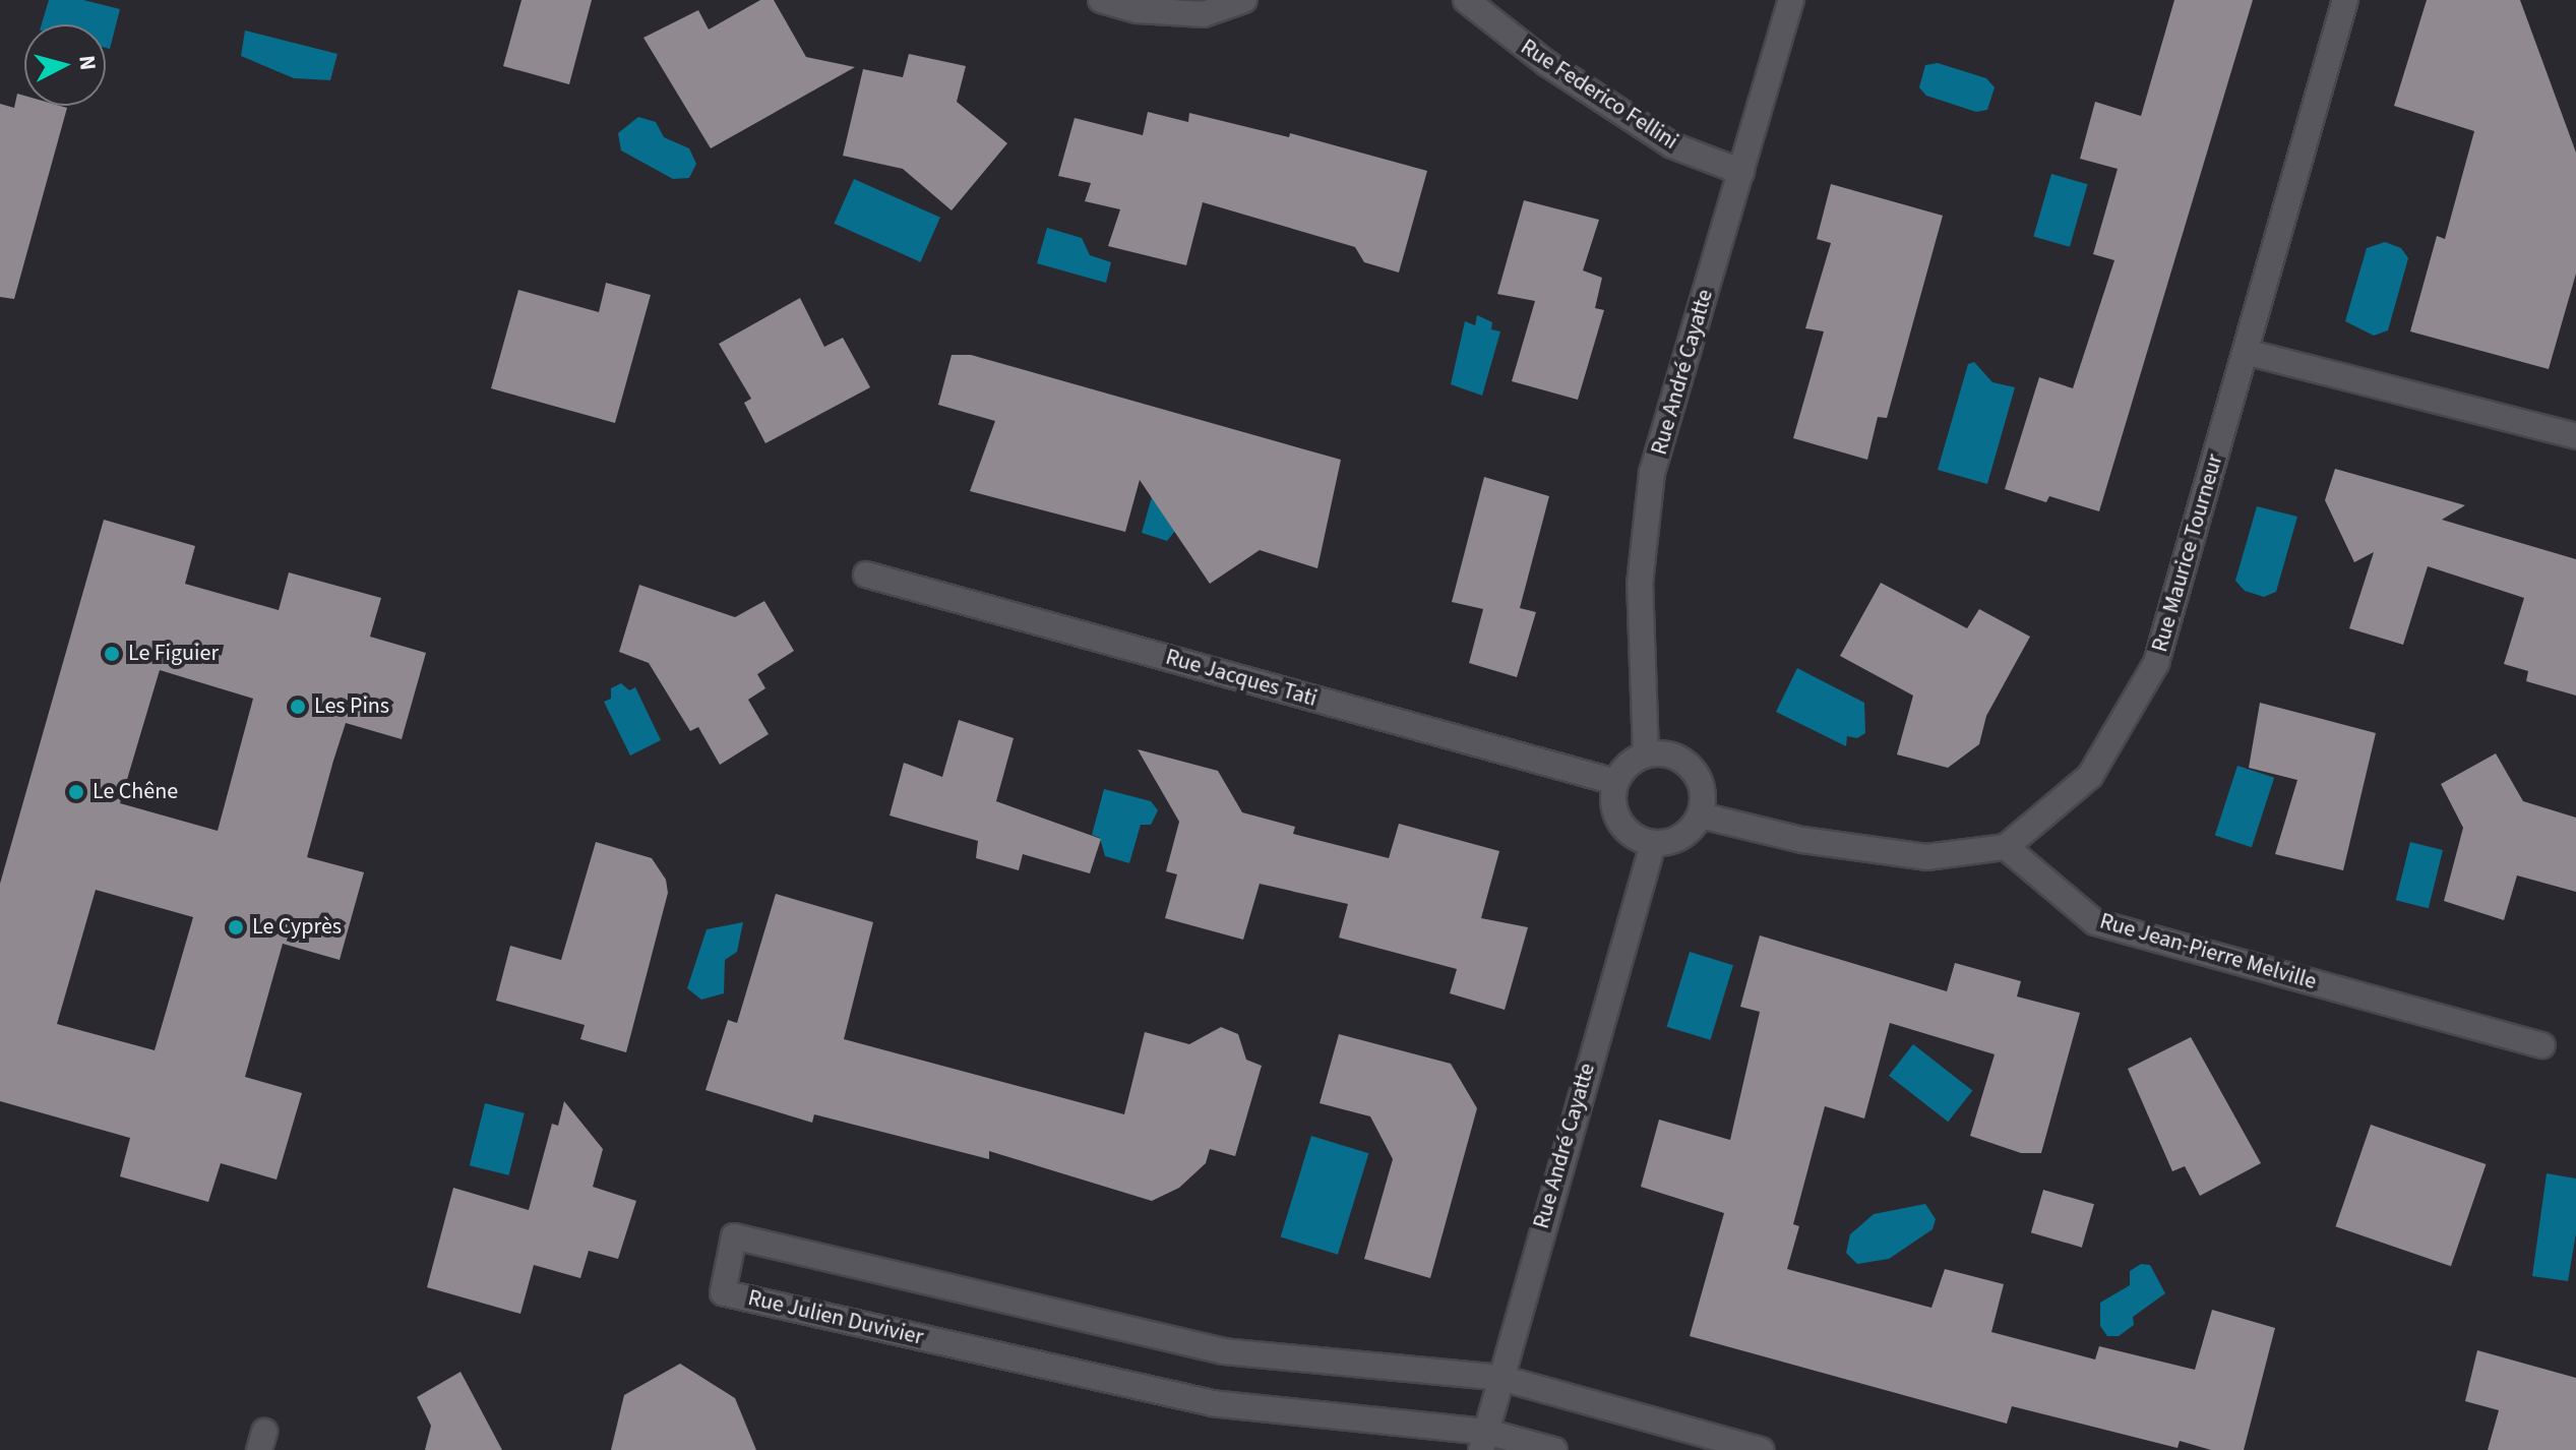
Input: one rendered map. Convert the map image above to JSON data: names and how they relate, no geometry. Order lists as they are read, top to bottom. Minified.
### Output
{"streets":{"street":["Rue Federico Fellini","Rue André Cayatte","Rue Maurice Tourneur","Rue Jacques Tati","Rue Jean-Pierre Melville","Rue Julien Duvivier"]},"crossings":[["Rue Federico Fellini","Rue André Cayatte"],["Rue André Cayatte","Rue Jacques Tati"],["Rue André Cayatte","Rue Julien Duvivier"],["Rue Maurice Tourneur","Rue Jean-Pierre Melville"]],"places":["Le Figuier","Les Pins","Le Chêne","Le Cyprès"],"north":"right"}
